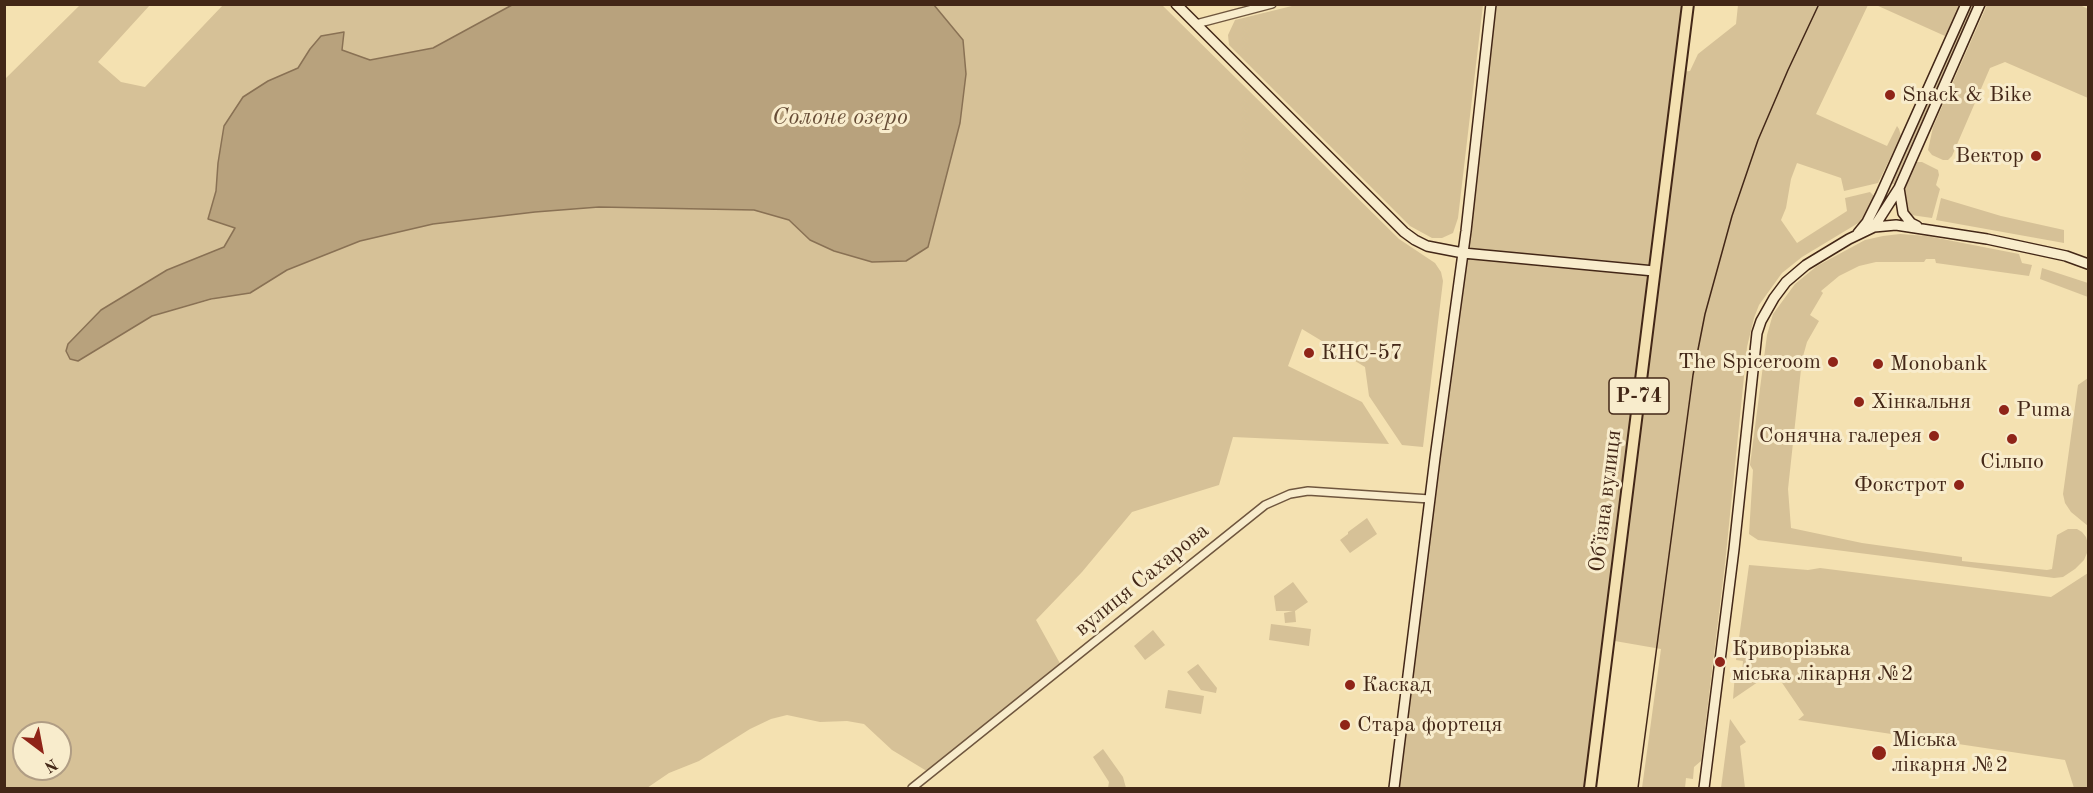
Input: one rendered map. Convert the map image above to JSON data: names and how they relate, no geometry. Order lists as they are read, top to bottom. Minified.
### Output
{"streets":{"main road":["Р-74","Обʼїзна вулиця"],"street":["вулиця Сахарова"]},"water":["Солоне озеро"],"places":["Snack & Bike","Вектор","КНС-57","The Spiceroom","Monobank","Хінкальня","Puma","Сонячна галерея","Сільпо","Фокстрот","Криворізька міська лікарня №2","Каскад","Стара фортеця","Міська лікарня №2"],"north":"bottom right"}
